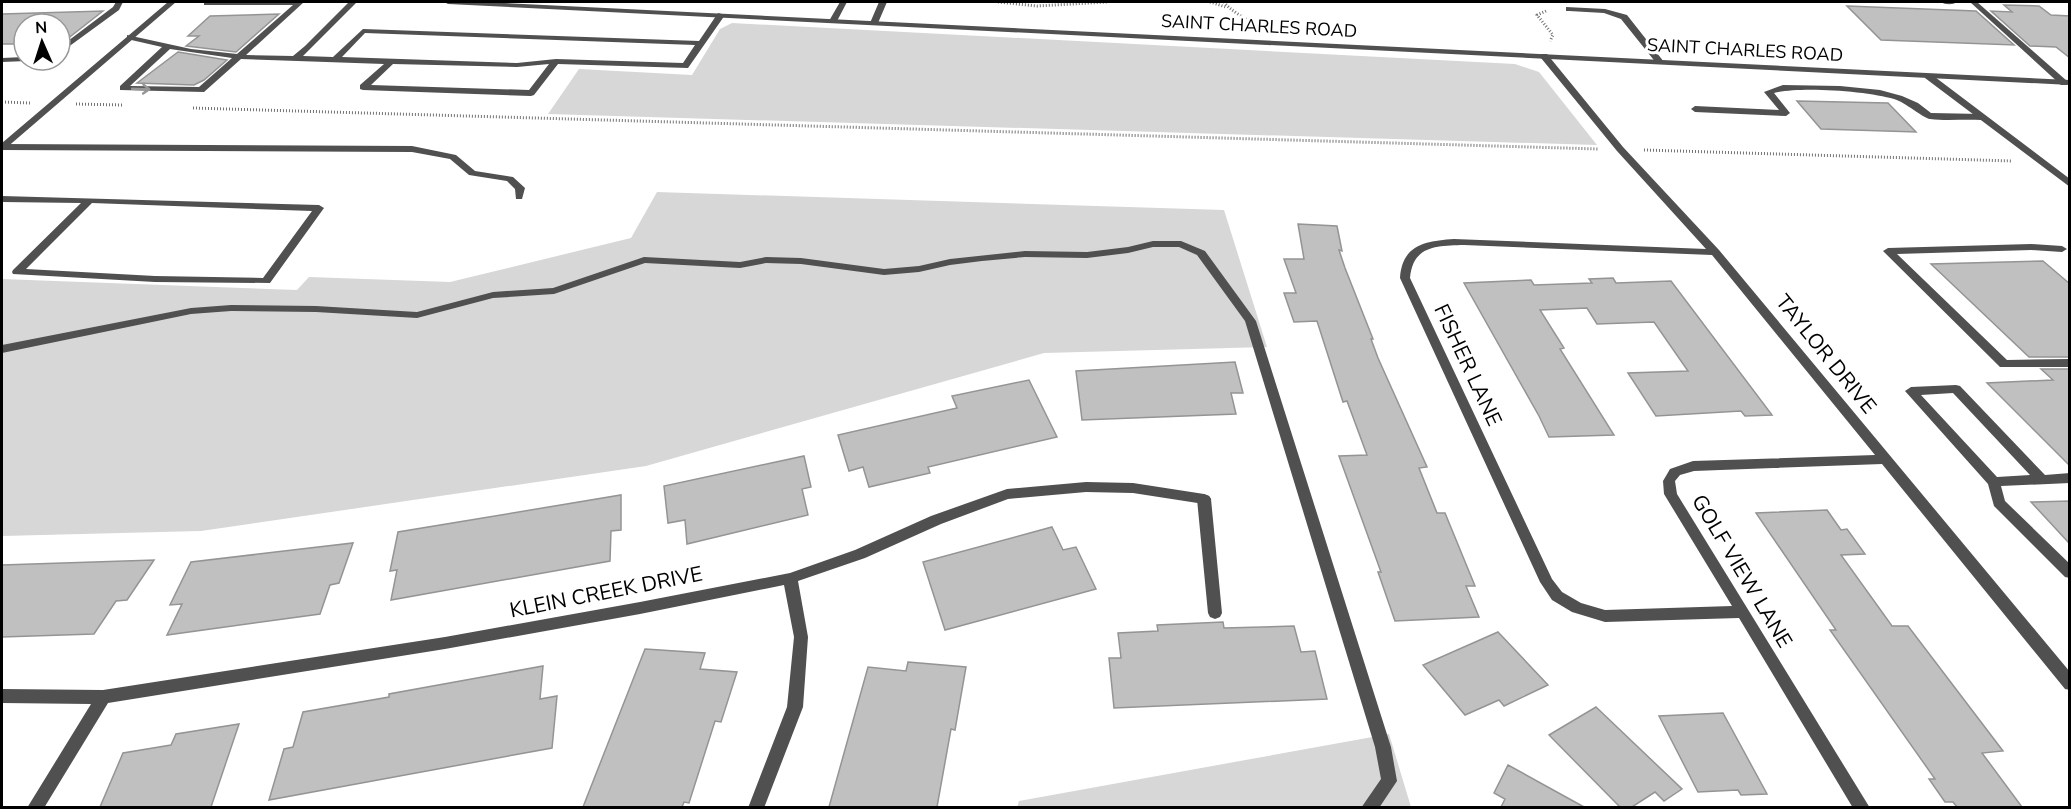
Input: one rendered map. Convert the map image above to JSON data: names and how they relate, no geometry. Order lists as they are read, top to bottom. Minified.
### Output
{"streets":{"street":["SAINT CHARLES ROAD","TAYLOR DRIVE","FISHER LANE","GOLF VIEW LANE","KLEIN CREEK DRIVE"]},"crossings":[["SAINT CHARLES ROAD","TAYLOR DRIVE"],["TAYLOR DRIVE","FISHER LANE"],["TAYLOR DRIVE","GOLF VIEW LANE"],["FISHER LANE","GOLF VIEW LANE"]],"north":"top"}
